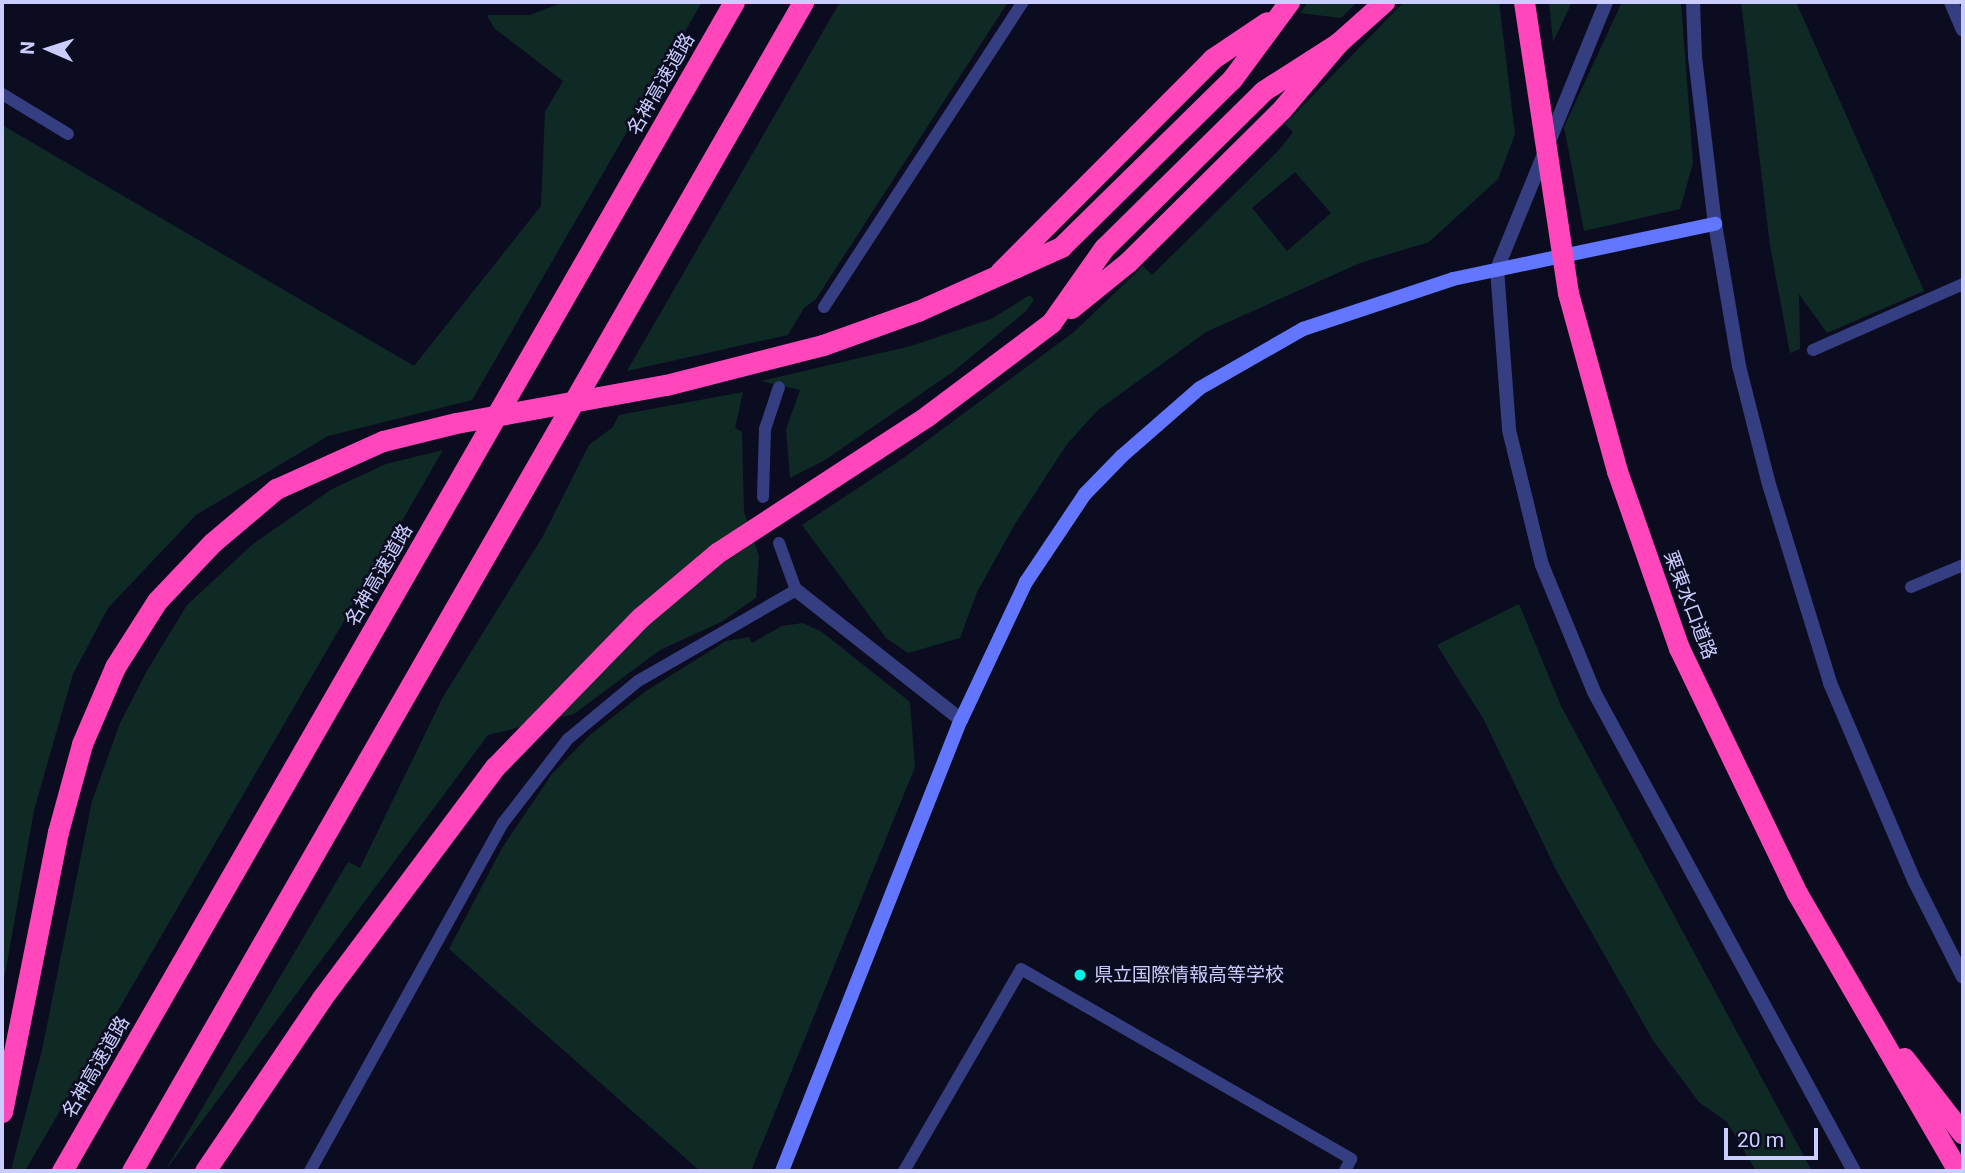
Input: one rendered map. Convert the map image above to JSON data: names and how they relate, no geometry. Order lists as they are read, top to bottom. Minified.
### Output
{"streets":{"highway":["名神高速道路","栗東水口道路"]},"places":["県立国際情報高等学校"],"scale_bar":"20 m","north":"left"}
